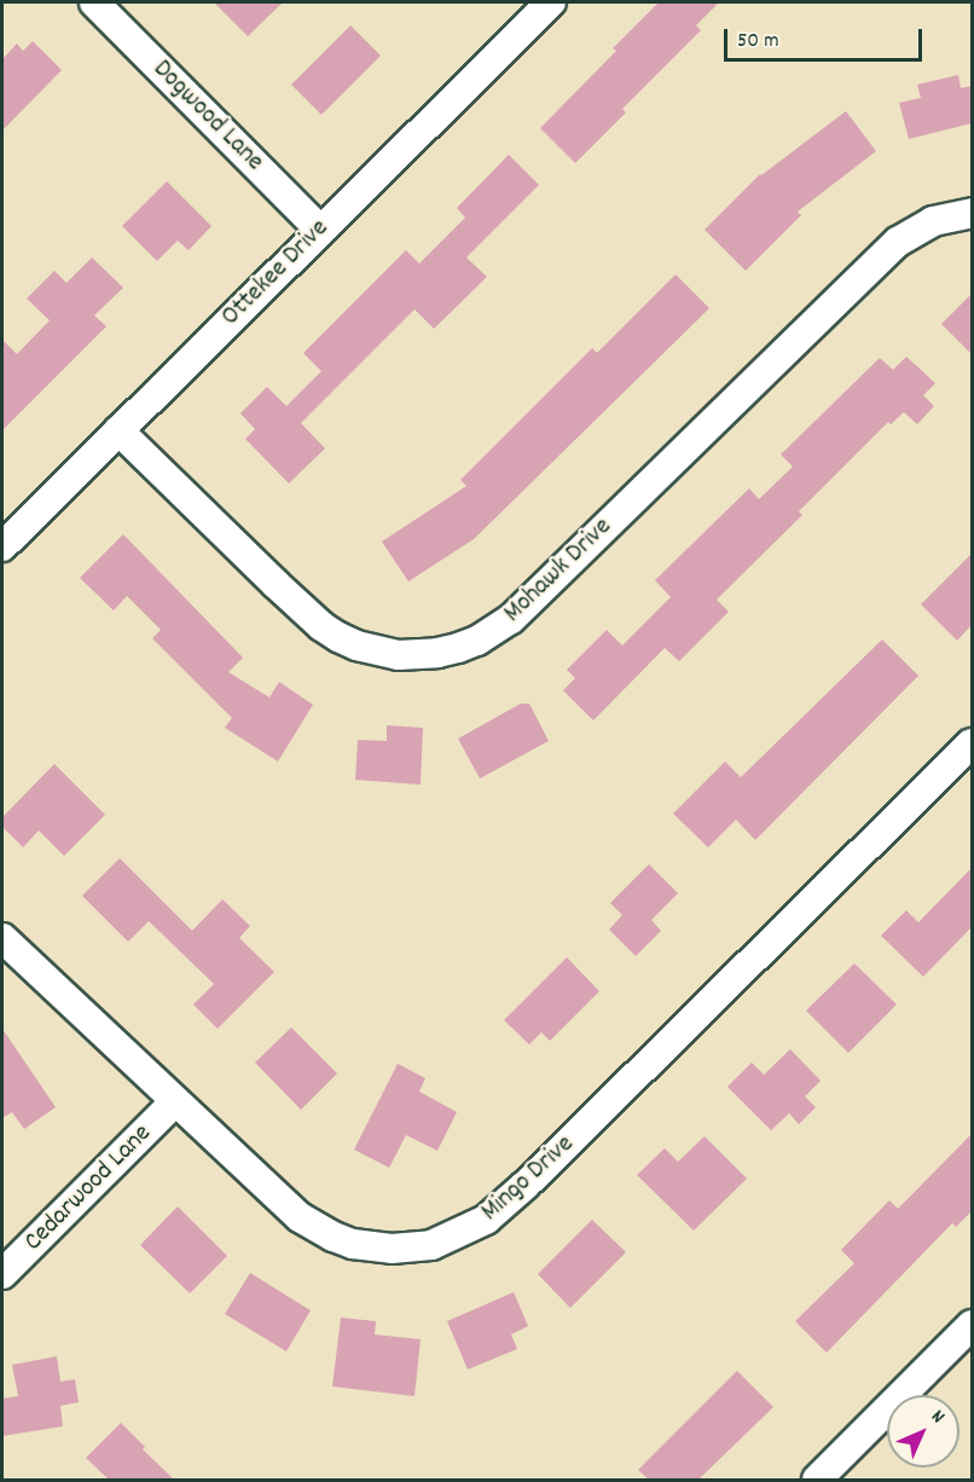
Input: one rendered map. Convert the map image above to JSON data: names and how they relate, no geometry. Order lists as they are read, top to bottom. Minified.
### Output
{"streets":{"street":["Dogwood Lane","Ottekee Drive","Mohawk Drive","Mingo Drive","Cedarwood Lane"]},"crossings":[["Dogwood Lane","Ottekee Drive"],["Ottekee Drive","Mohawk Drive"],["Mingo Drive","Cedarwood Lane"]],"scale_bar":"50 m","north":"top right"}
